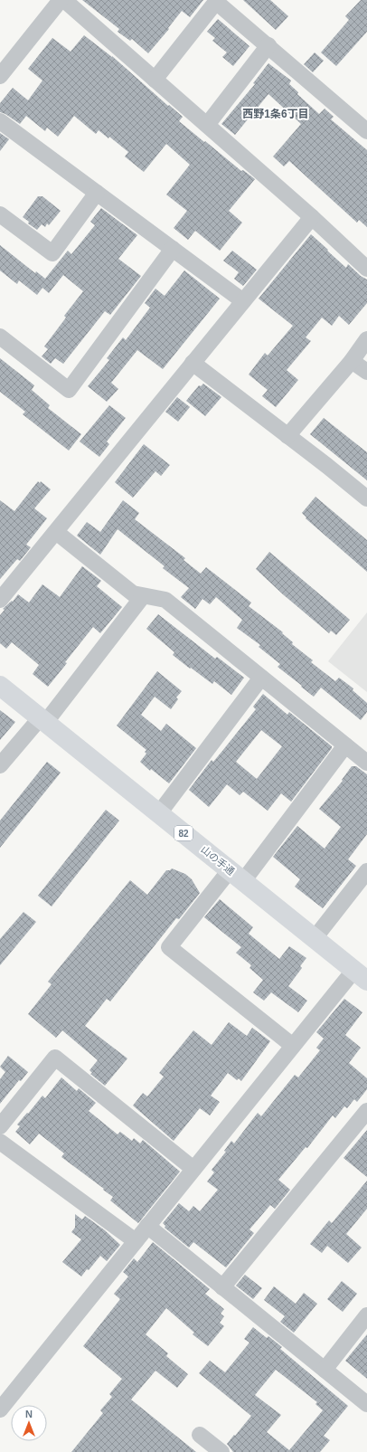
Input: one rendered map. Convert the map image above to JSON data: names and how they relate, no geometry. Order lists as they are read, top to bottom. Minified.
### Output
{"streets":{"main road":["82","山の手通"]},"districts":["西野1条6丁目"],"north":"top"}
